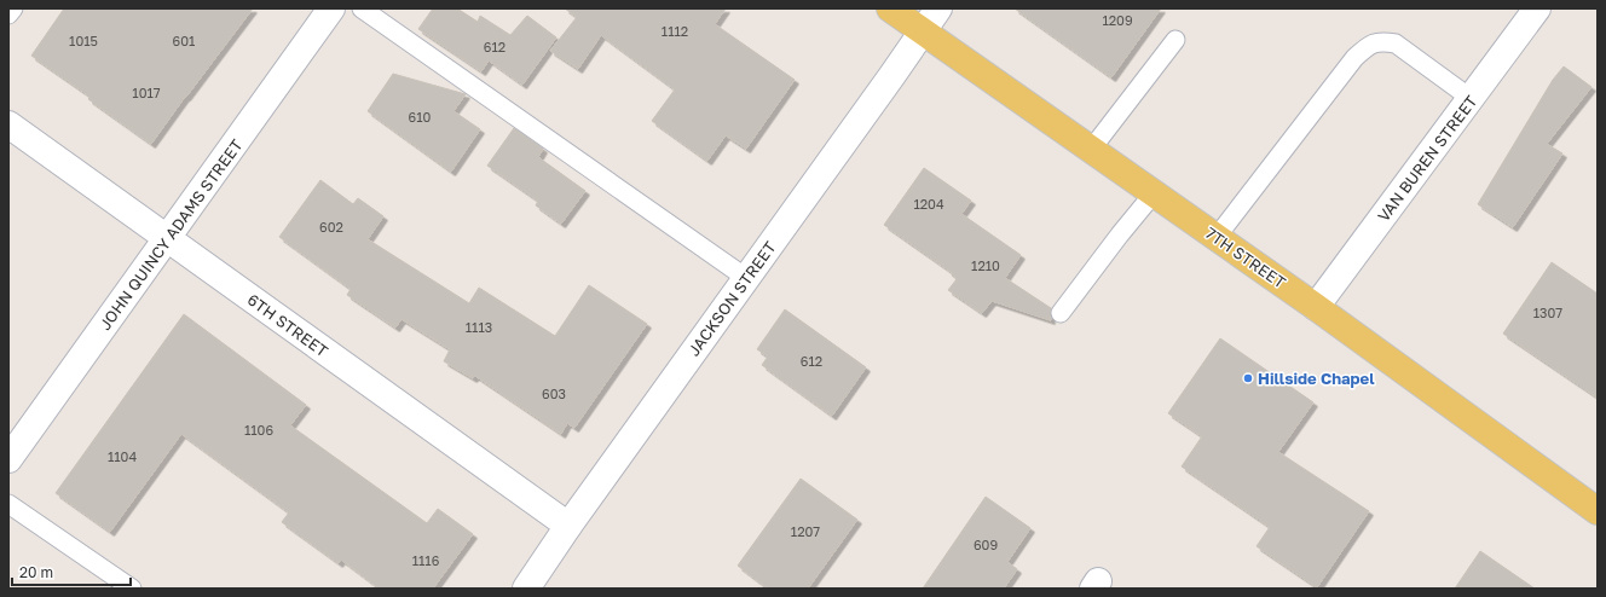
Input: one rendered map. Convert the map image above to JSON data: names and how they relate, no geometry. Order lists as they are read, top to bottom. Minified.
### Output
{"streets":{"main road":["7TH STREET"],"street":["VAN BUREN STREET","JOHN QUINCY ADAMS STREET","JACKSON STREET","6TH STREET"]},"crossings":[["VAN BUREN STREET","7TH STREET"],["JOHN QUINCY ADAMS STREET","6TH STREET"],["7TH STREET","JACKSON STREET"],["JACKSON STREET","6TH STREET"]],"places":["Hillside Chapel"],"house_numbers":["1209","1112","1015","601","612","1017","610","1204","602","1210","1307","1113","612","603","1106","1104","1207","609","1116"],"scale_bar":"20 m"}
